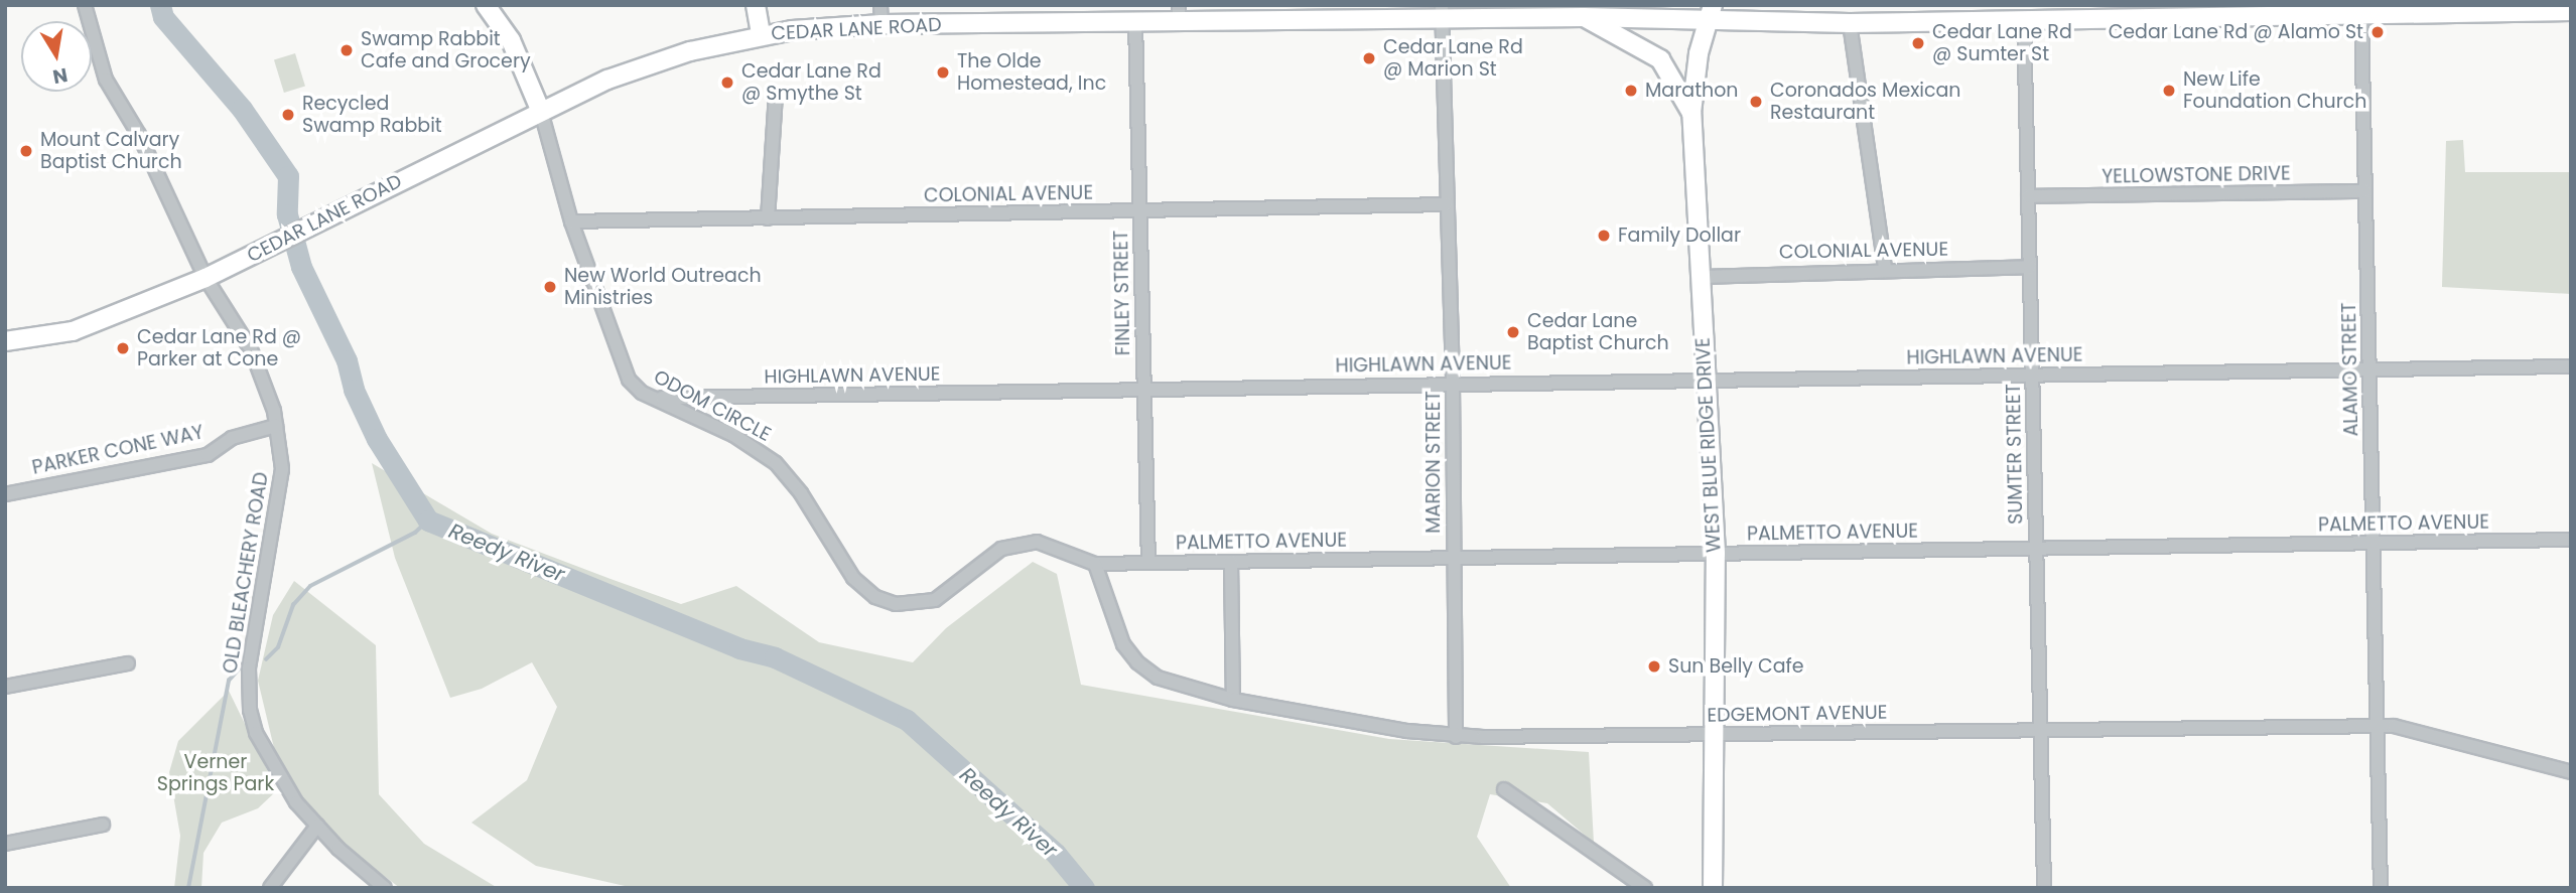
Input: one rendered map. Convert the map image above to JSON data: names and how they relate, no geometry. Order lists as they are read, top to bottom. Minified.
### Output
{"streets":{"main road":["CEDAR LANE ROAD","WEST BLUE RIDGE DRIVE"],"street":["YELLOWSTONE DRIVE","COLONIAL AVENUE","FINLEY STREET","HIGHLAWN AVENUE","ALAMO STREET","ODOM CIRCLE","PARKER CONE WAY","SUMTER STREET","MARION STREET","PALMETTO AVENUE","OLD BLEACHERY ROAD","EDGEMONT AVENUE"]},"crossings":[["CEDAR LANE ROAD","FINLEY STREET"],["CEDAR LANE ROAD","ALAMO STREET"],["CEDAR LANE ROAD","ODOM CIRCLE"],["CEDAR LANE ROAD","WEST BLUE RIDGE DRIVE"],["CEDAR LANE ROAD","SUMTER STREET"],["CEDAR LANE ROAD","MARION STREET"],["CEDAR LANE ROAD","OLD BLEACHERY ROAD"],["YELLOWSTONE DRIVE","ALAMO STREET"],["YELLOWSTONE DRIVE","SUMTER STREET"],["COLONIAL AVENUE","FINLEY STREET"],["COLONIAL AVENUE","ODOM CIRCLE"],["COLONIAL AVENUE","WEST BLUE RIDGE DRIVE"],["COLONIAL AVENUE","SUMTER STREET"],["COLONIAL AVENUE","MARION STREET"],["FINLEY STREET","HIGHLAWN AVENUE"],["FINLEY STREET","PALMETTO AVENUE"],["HIGHLAWN AVENUE","ALAMO STREET"],["HIGHLAWN AVENUE","ODOM CIRCLE"],["HIGHLAWN AVENUE","WEST BLUE RIDGE DRIVE"],["HIGHLAWN AVENUE","SUMTER STREET"],["HIGHLAWN AVENUE","MARION STREET"],["ALAMO STREET","PALMETTO AVENUE"],["ALAMO STREET","EDGEMONT AVENUE"],["ODOM CIRCLE","PALMETTO AVENUE"],["ODOM CIRCLE","EDGEMONT AVENUE"],["WEST BLUE RIDGE DRIVE","PALMETTO AVENUE"],["WEST BLUE RIDGE DRIVE","EDGEMONT AVENUE"],["PARKER CONE WAY","OLD BLEACHERY ROAD"],["SUMTER STREET","PALMETTO AVENUE"],["SUMTER STREET","EDGEMONT AVENUE"],["MARION STREET","PALMETTO AVENUE"],["MARION STREET","EDGEMONT AVENUE"],["PALMETTO AVENUE","EDGEMONT AVENUE"]],"water":["Reedy River"],"parks":["Verner Springs Park"],"places":["Cedar Lane Rd @ Alamo St","Cedar Lane Rd @ Sumter St","Swamp Rabbit Cafe and Grocery","Cedar Lane Rd @ Marion St","The Olde Homestead, Inc","Cedar Lane Rd @ Smythe St","Marathon","New Life Foundation Church","Coronados Mexican Restaurant","Recycled Swamp Rabbit","Mount Calvary Baptist Church","Family Dollar","New World Outreach Ministries","Cedar Lane Baptist Church","Cedar Lane Rd @ Parker at Cone","Sun Belly Cafe"],"north":"bottom"}
